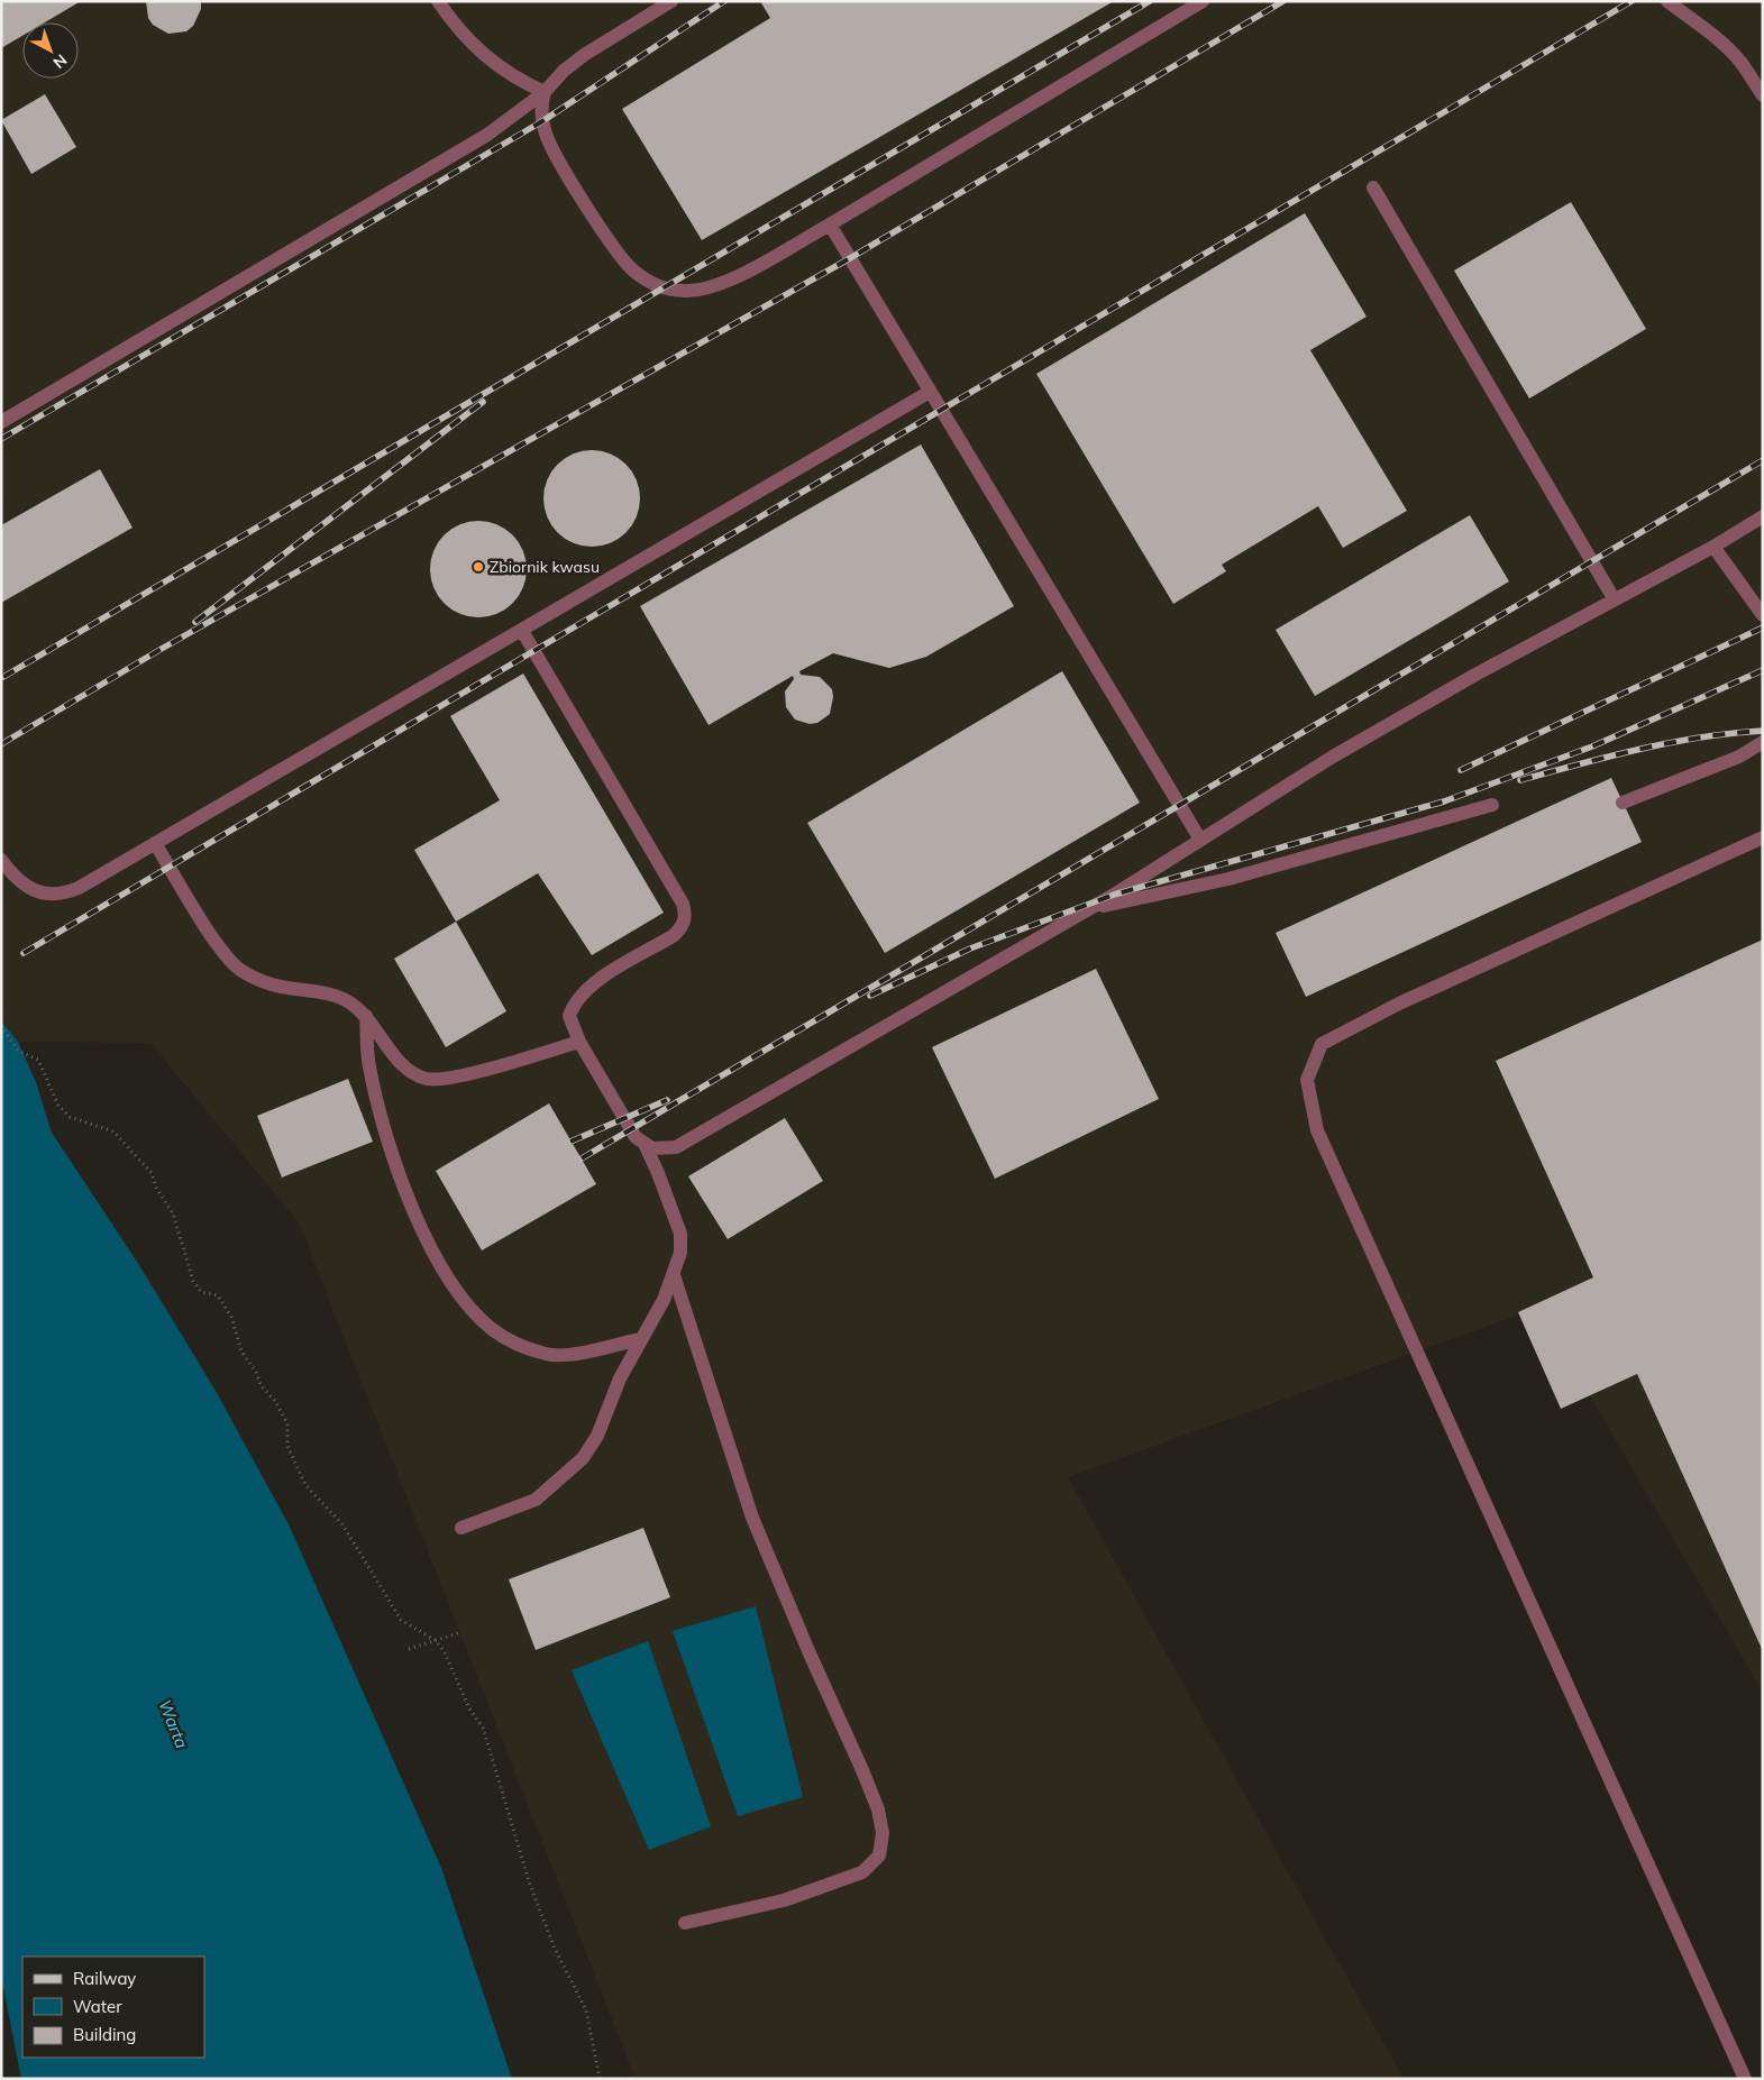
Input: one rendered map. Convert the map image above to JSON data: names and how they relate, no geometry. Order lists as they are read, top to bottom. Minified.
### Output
{"water":["Warta"],"places":["Zbiornik kwasu"],"legend":["Railway","Water","Building"],"north":"bottom right"}
